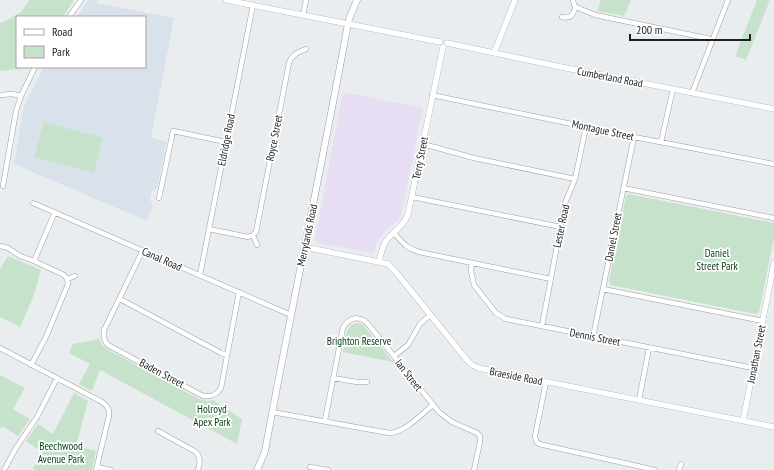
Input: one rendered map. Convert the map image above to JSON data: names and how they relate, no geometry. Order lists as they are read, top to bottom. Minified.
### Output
{"streets":{"main road":["Merrylands Road"],"street":["Cumberland Road","Montague Street","Royce Street","Eldridge Road","Terry Street","Lester Road","Daniel Street","Canal Road","Dennis Street","Jonathan Street","Baden Street","Ian Street","Braeside Road"]},"crossings":[["Cumberland Road","Eldridge Road"],["Cumberland Road","Terry Street"],["Cumberland Road","Merrylands Road"],["Montague Street","Terry Street"],["Montague Street","Lester Road"],["Montague Street","Daniel Street"],["Eldridge Road","Canal Road"],["Terry Street","Braeside Road"],["Lester Road","Dennis Street"],["Merrylands Road","Canal Road"],["Merrylands Road","Braeside Road"],["Daniel Street","Dennis Street"],["Canal Road","Baden Street"],["Dennis Street","Jonathan Street"],["Jonathan Street","Braeside Road"]],"parks":["Daniel Street Park","Brighton Reserve","Holroyd Apex Park","Beechwood Avenue Park"],"legend":["Road","Park"],"scale_bar":"200 m"}
